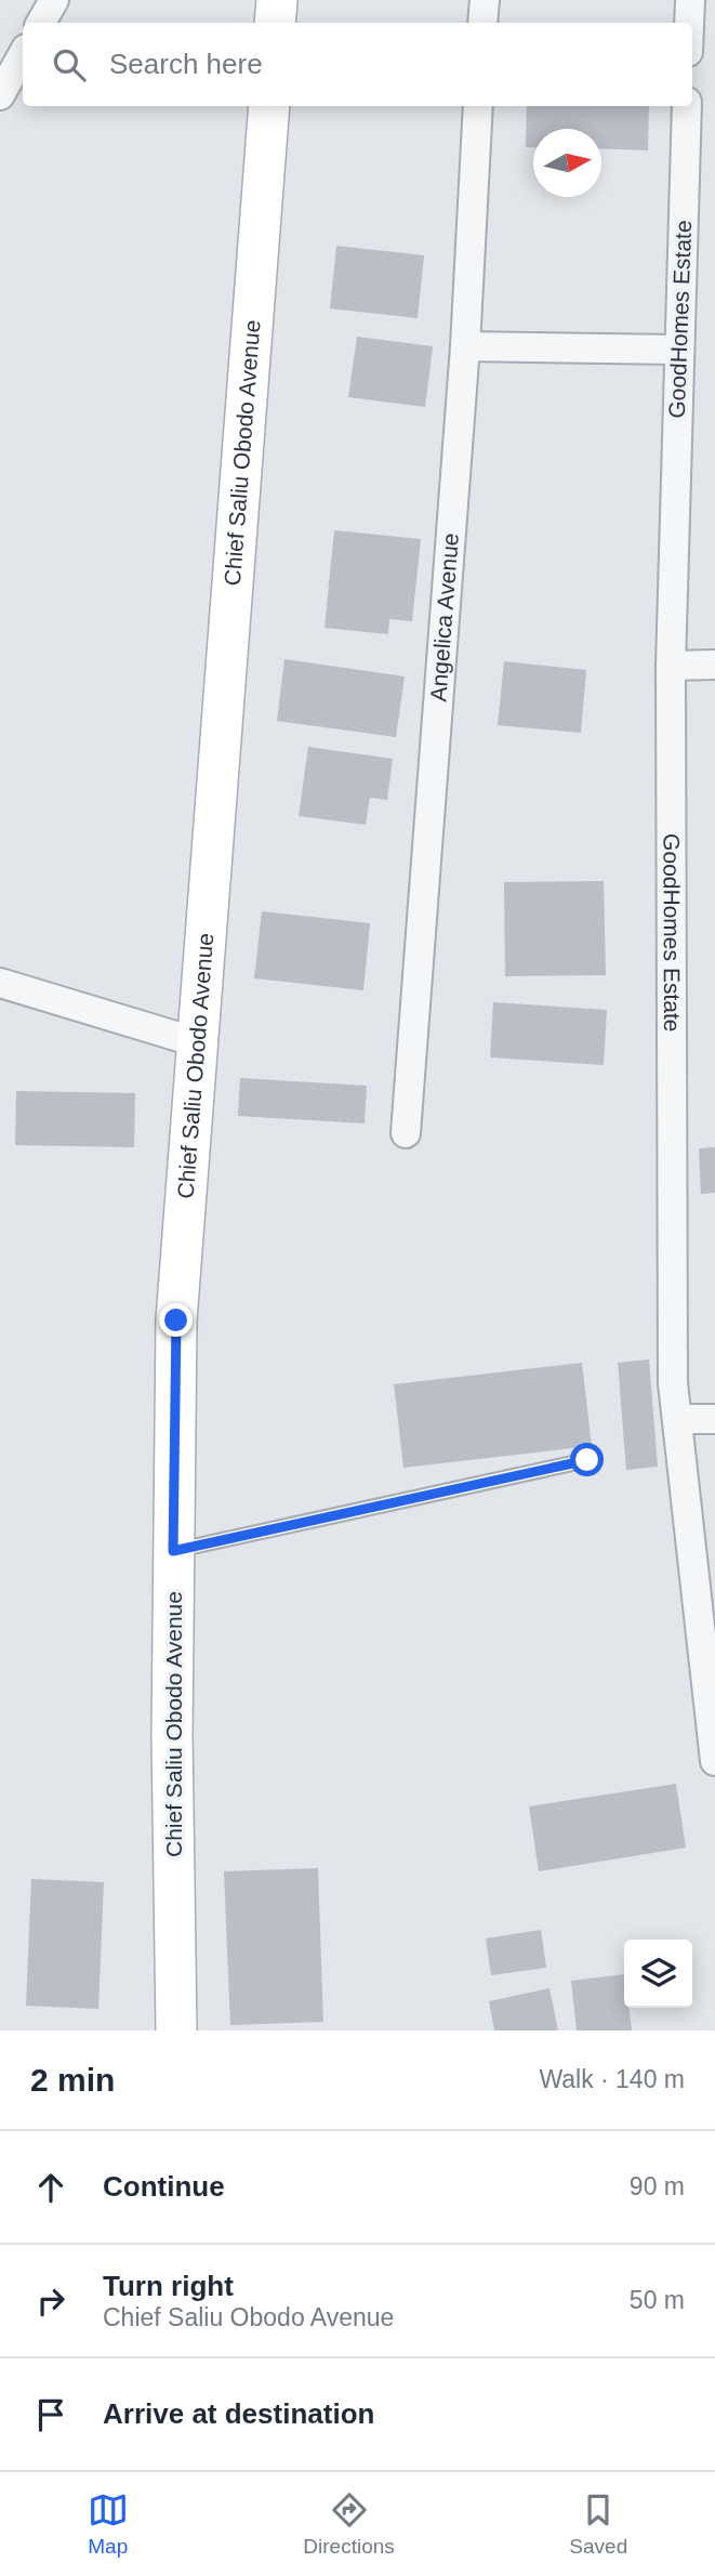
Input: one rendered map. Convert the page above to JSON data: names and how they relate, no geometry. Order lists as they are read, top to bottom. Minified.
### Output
{"streets":{"street":["GoodHomes Estate","Chief Saliu Obodo Avenue","Angelica Avenue"]},"north":"right","page":{"search":"Search here","heading":["2 min","Walk · 140 m"],"list":[["Continue","90 m"],["Turn right","Chief Saliu Obodo Avenue","50 m"],"Arrive at destination"],"nav":["Map","Directions","Saved"]}}
